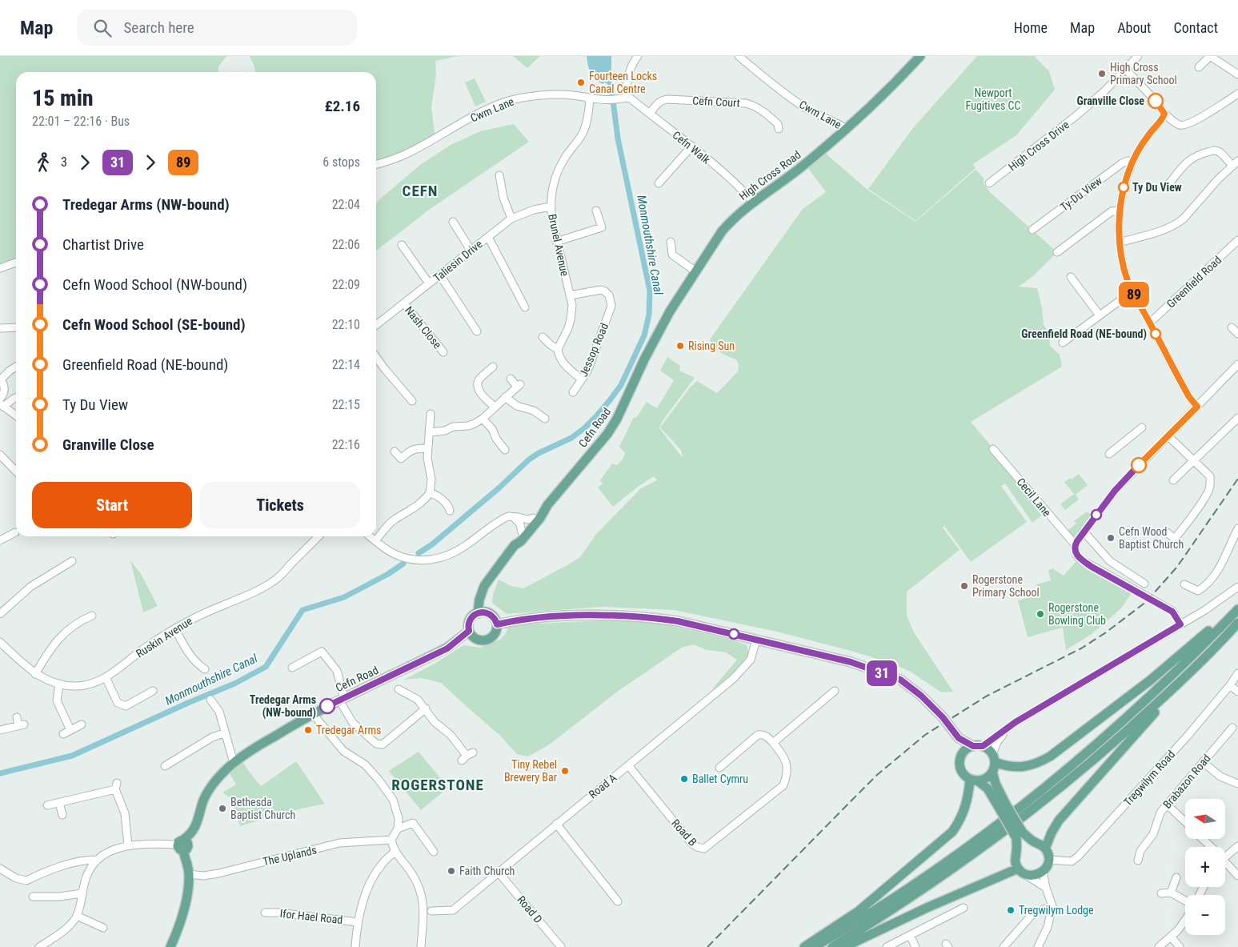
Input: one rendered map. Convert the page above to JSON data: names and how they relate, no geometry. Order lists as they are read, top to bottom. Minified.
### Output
{"streets":{"main road":["High Cross Road","Cefn Road"],"street":["Cefn Court","Cwm Lane","High Cross Drive","Cefn Walk","Ty-Du View","Brunel Avenue","Taliesin Drive","Greenfield Road","Nash Close","Jessop Road","Cecil Lane","Ruskin Avenue","Tregwilym Road","Brabazon Road","Road A","Road B","The Uplands","Road D","Ifor Hael Road"]},"crossings":[["Cefn Court","Cefn Walk"],["Cwm Lane","Cefn Walk"],["Cwm Lane","High Cross Road"],["Cwm Lane","Brunel Avenue"],["Cefn Walk","High Cross Road"],["High Cross Road","Cefn Road"],["Brunel Avenue","Taliesin Drive"],["Brunel Avenue","Jessop Road"],["Taliesin Drive","Nash Close"],["Road A","Road B"],["Road A","Road D"]],"districts":["CEFN","ROGERSTONE"],"water":["Monmouthshire Canal"],"parks":["Newport Fugitives CC"],"places":["High Cross Primary School","Fourteen Locks Canal Centre","Granville Close","Ty Du View","Greenfield Road (NE-bound)","Rising Sun","Cefn Wood Baptist Church","Rogerstone Primary School","Rogerstone Bowling Club","Tredegar Arms (NW-bound)","Tredegar Arms","Tiny Rebel Brewery Bar","Ballet Cymru","Bethesda Baptist Church","Faith Church","Tregwilym Lodge"],"lines":["bus line 89","bus line 31"],"north":"left","page":{"header":"Map","search":"Search here","nav":["Home","Map","About","Contact"],"on_map":["31","89"],"heading":["15 min","22:01 – 22:16 · Bus","£2.16"],"legs":["3","31","89","6 stops"],"list":[{"name":"Tredegar Arms (NW-bound)","value":"22:04"},{"name":"Chartist Drive","value":"22:06"},{"name":"Cefn Wood School (NW-bound)","value":"22:09"},{"name":"Cefn Wood School (SE-bound)","value":"22:10"},{"name":"Greenfield Road (NE-bound)","value":"22:14"},{"name":"Ty Du View","value":"22:15"},{"name":"Granville Close","value":"22:16"}],"buttons":["Start","Tickets"],"map_buttons":["+","−"]}}
